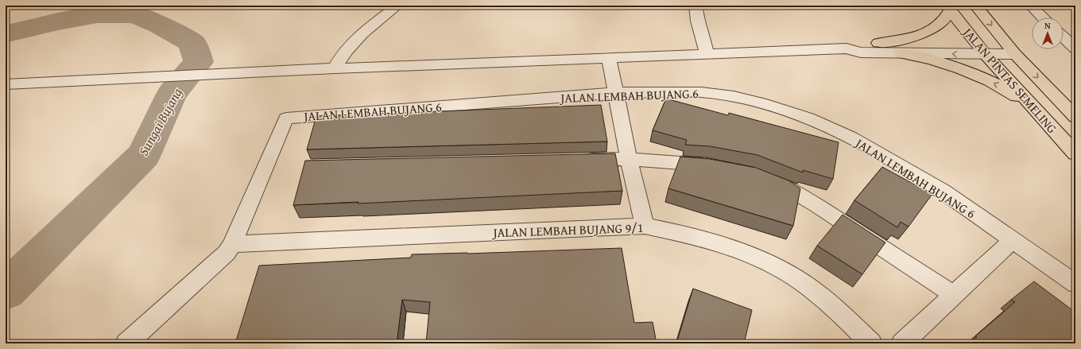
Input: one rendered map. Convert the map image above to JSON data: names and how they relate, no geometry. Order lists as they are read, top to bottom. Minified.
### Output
{"streets":{"main road":["JALAN PINTAS SEMELING"],"street":["JALAN LEMBAH BUJANG 6","JALAN LEMBAH BUJANG 9/1"]},"crossings":[["JALAN LEMBAH BUJANG 6","JALAN LEMBAH BUJANG 9/1"]],"water":["Sungai Bujang"],"north":"top"}
